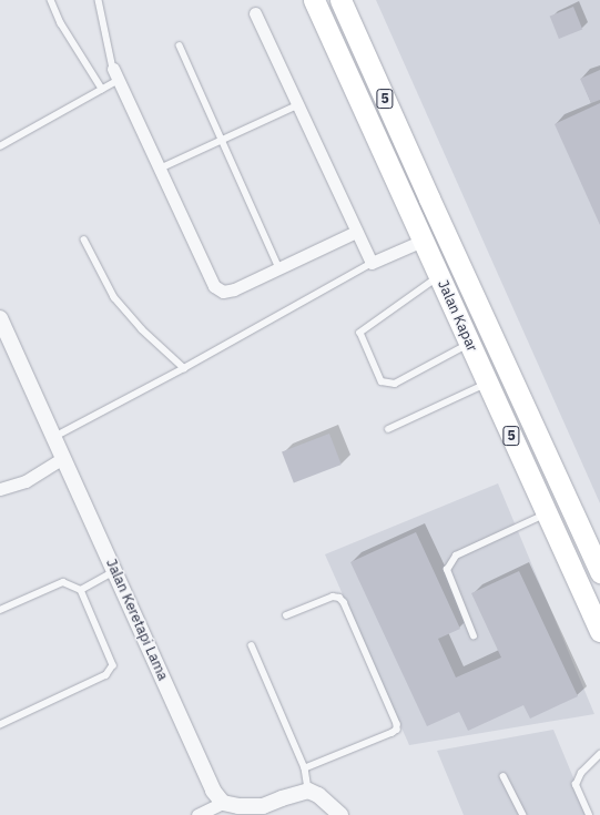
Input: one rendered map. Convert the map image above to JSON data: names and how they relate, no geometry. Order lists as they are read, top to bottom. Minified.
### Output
{"streets":{"highway":["5","Jalan Kapar"],"street":["Jalan Keretapi Lama"]}}
